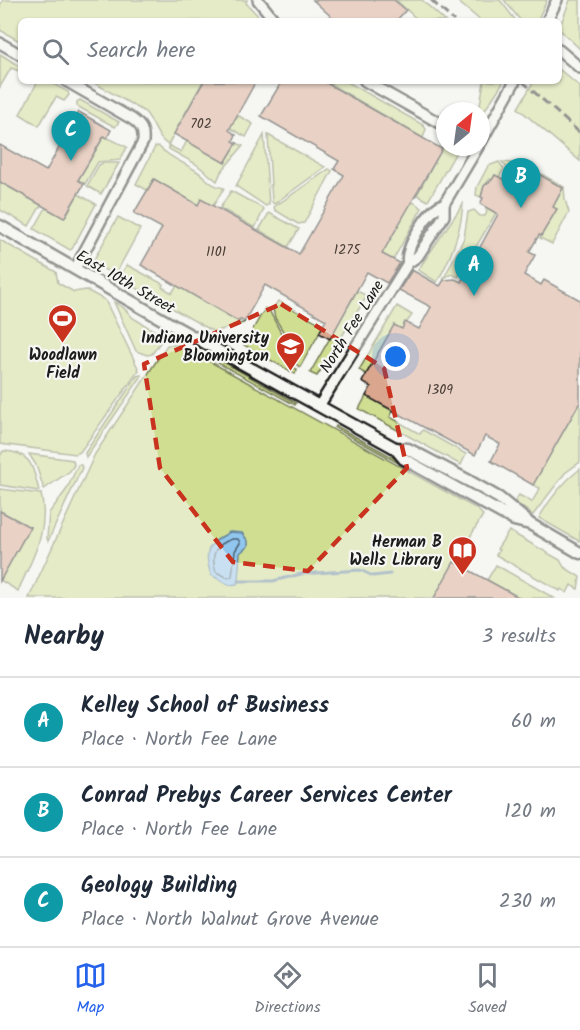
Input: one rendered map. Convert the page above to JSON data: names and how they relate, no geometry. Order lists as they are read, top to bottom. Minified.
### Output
{"streets":{"street":["East 10th Street","North Fee Lane"]},"crossings":[["East 10th Street","North Fee Lane"]],"places":{"sports":["Woodlawn Field"],"school or university":["Indiana University Bloomington"],"library":["Herman B Wells Library"]},"house_numbers":["702","1275","1101","1309"],"north":"top right","page":{"search":"Search here","pins":["C","B","A"],"heading":["Nearby","3 results"],"list":[{"mark":"A","name":"Kelley School of Business","note":"Place · North Fee Lane","value":"60 m"},{"mark":"B","name":"Conrad Prebys Career Services Center","note":"Place · North Fee Lane","value":"120 m"},{"mark":"C","name":"Geology Building","note":"Place · North Walnut Grove Avenue","value":"230 m"}],"nav":["Map","Directions","Saved"]}}
